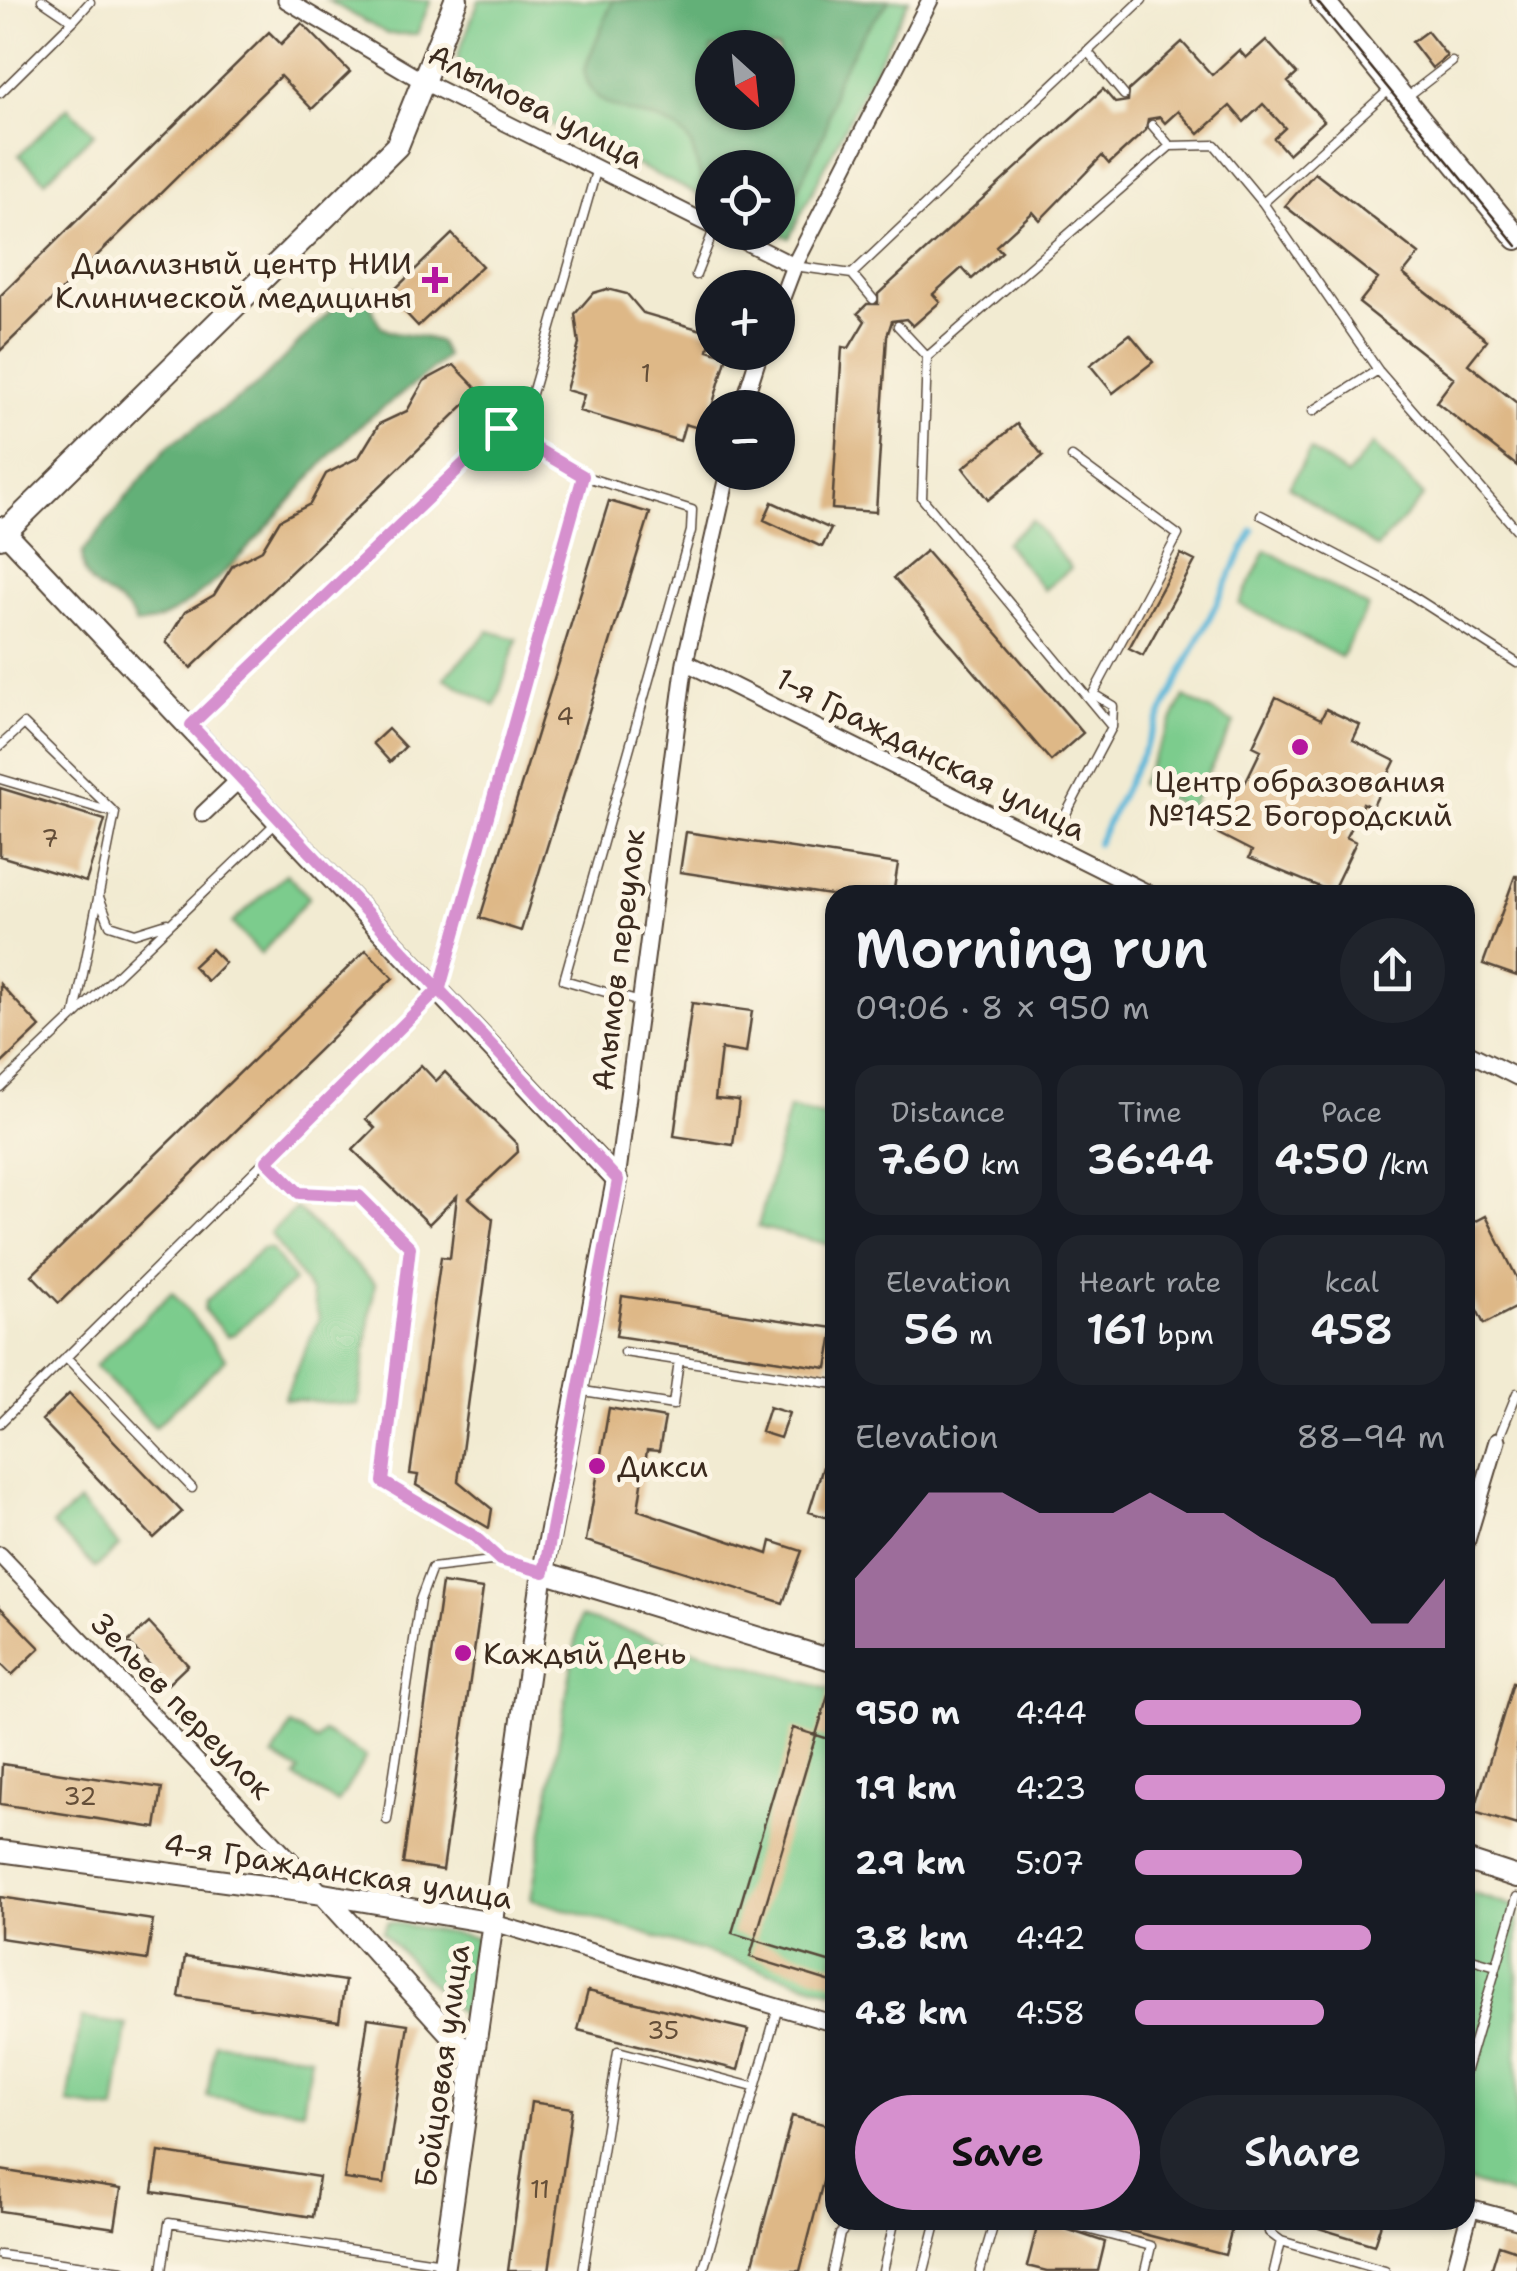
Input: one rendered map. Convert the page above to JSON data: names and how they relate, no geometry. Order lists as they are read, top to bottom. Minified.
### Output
{"streets":{"street":["Алымова улица","1-я Гражданская улица","Алымов переулок","Зельев переулок","4-я Гражданская улица","Бойцовая улица"]},"crossings":[["1-я Гражданская улица","Алымов переулок"],["Алымов переулок","Бойцовая улица"],["Зельев переулок","4-я Гражданская улица"],["4-я Гражданская улица","Бойцовая улица"]],"places":{"health":["Диализный центр НИИ Клинической медицины"],"other":["Центр образования №1452 Богородский","Дикси","Каждый День"]},"house_numbers":["1","4","7","32","35","11"],"north":"bottom right","page":{"map_buttons":["+","−"],"heading":["Morning run","09:06 · 8 × 950 m"],"stats":[["Distance","7.60 km"],["Time","36:44"],["Pace","4:50 /km"],["Elevation","56 m"],["Heart rate","161 bpm"],["kcal","458"]],"chart":["Elevation","88–94 m"],"list":[{"name":"950 m","note":"4:44"},{"name":"1.9 km","note":"4:23"},{"name":"2.9 km","note":"5:07"},{"name":"3.8 km","note":"4:42"},{"name":"4.8 km","note":"4:58"}],"buttons":["Save","Share"]}}
